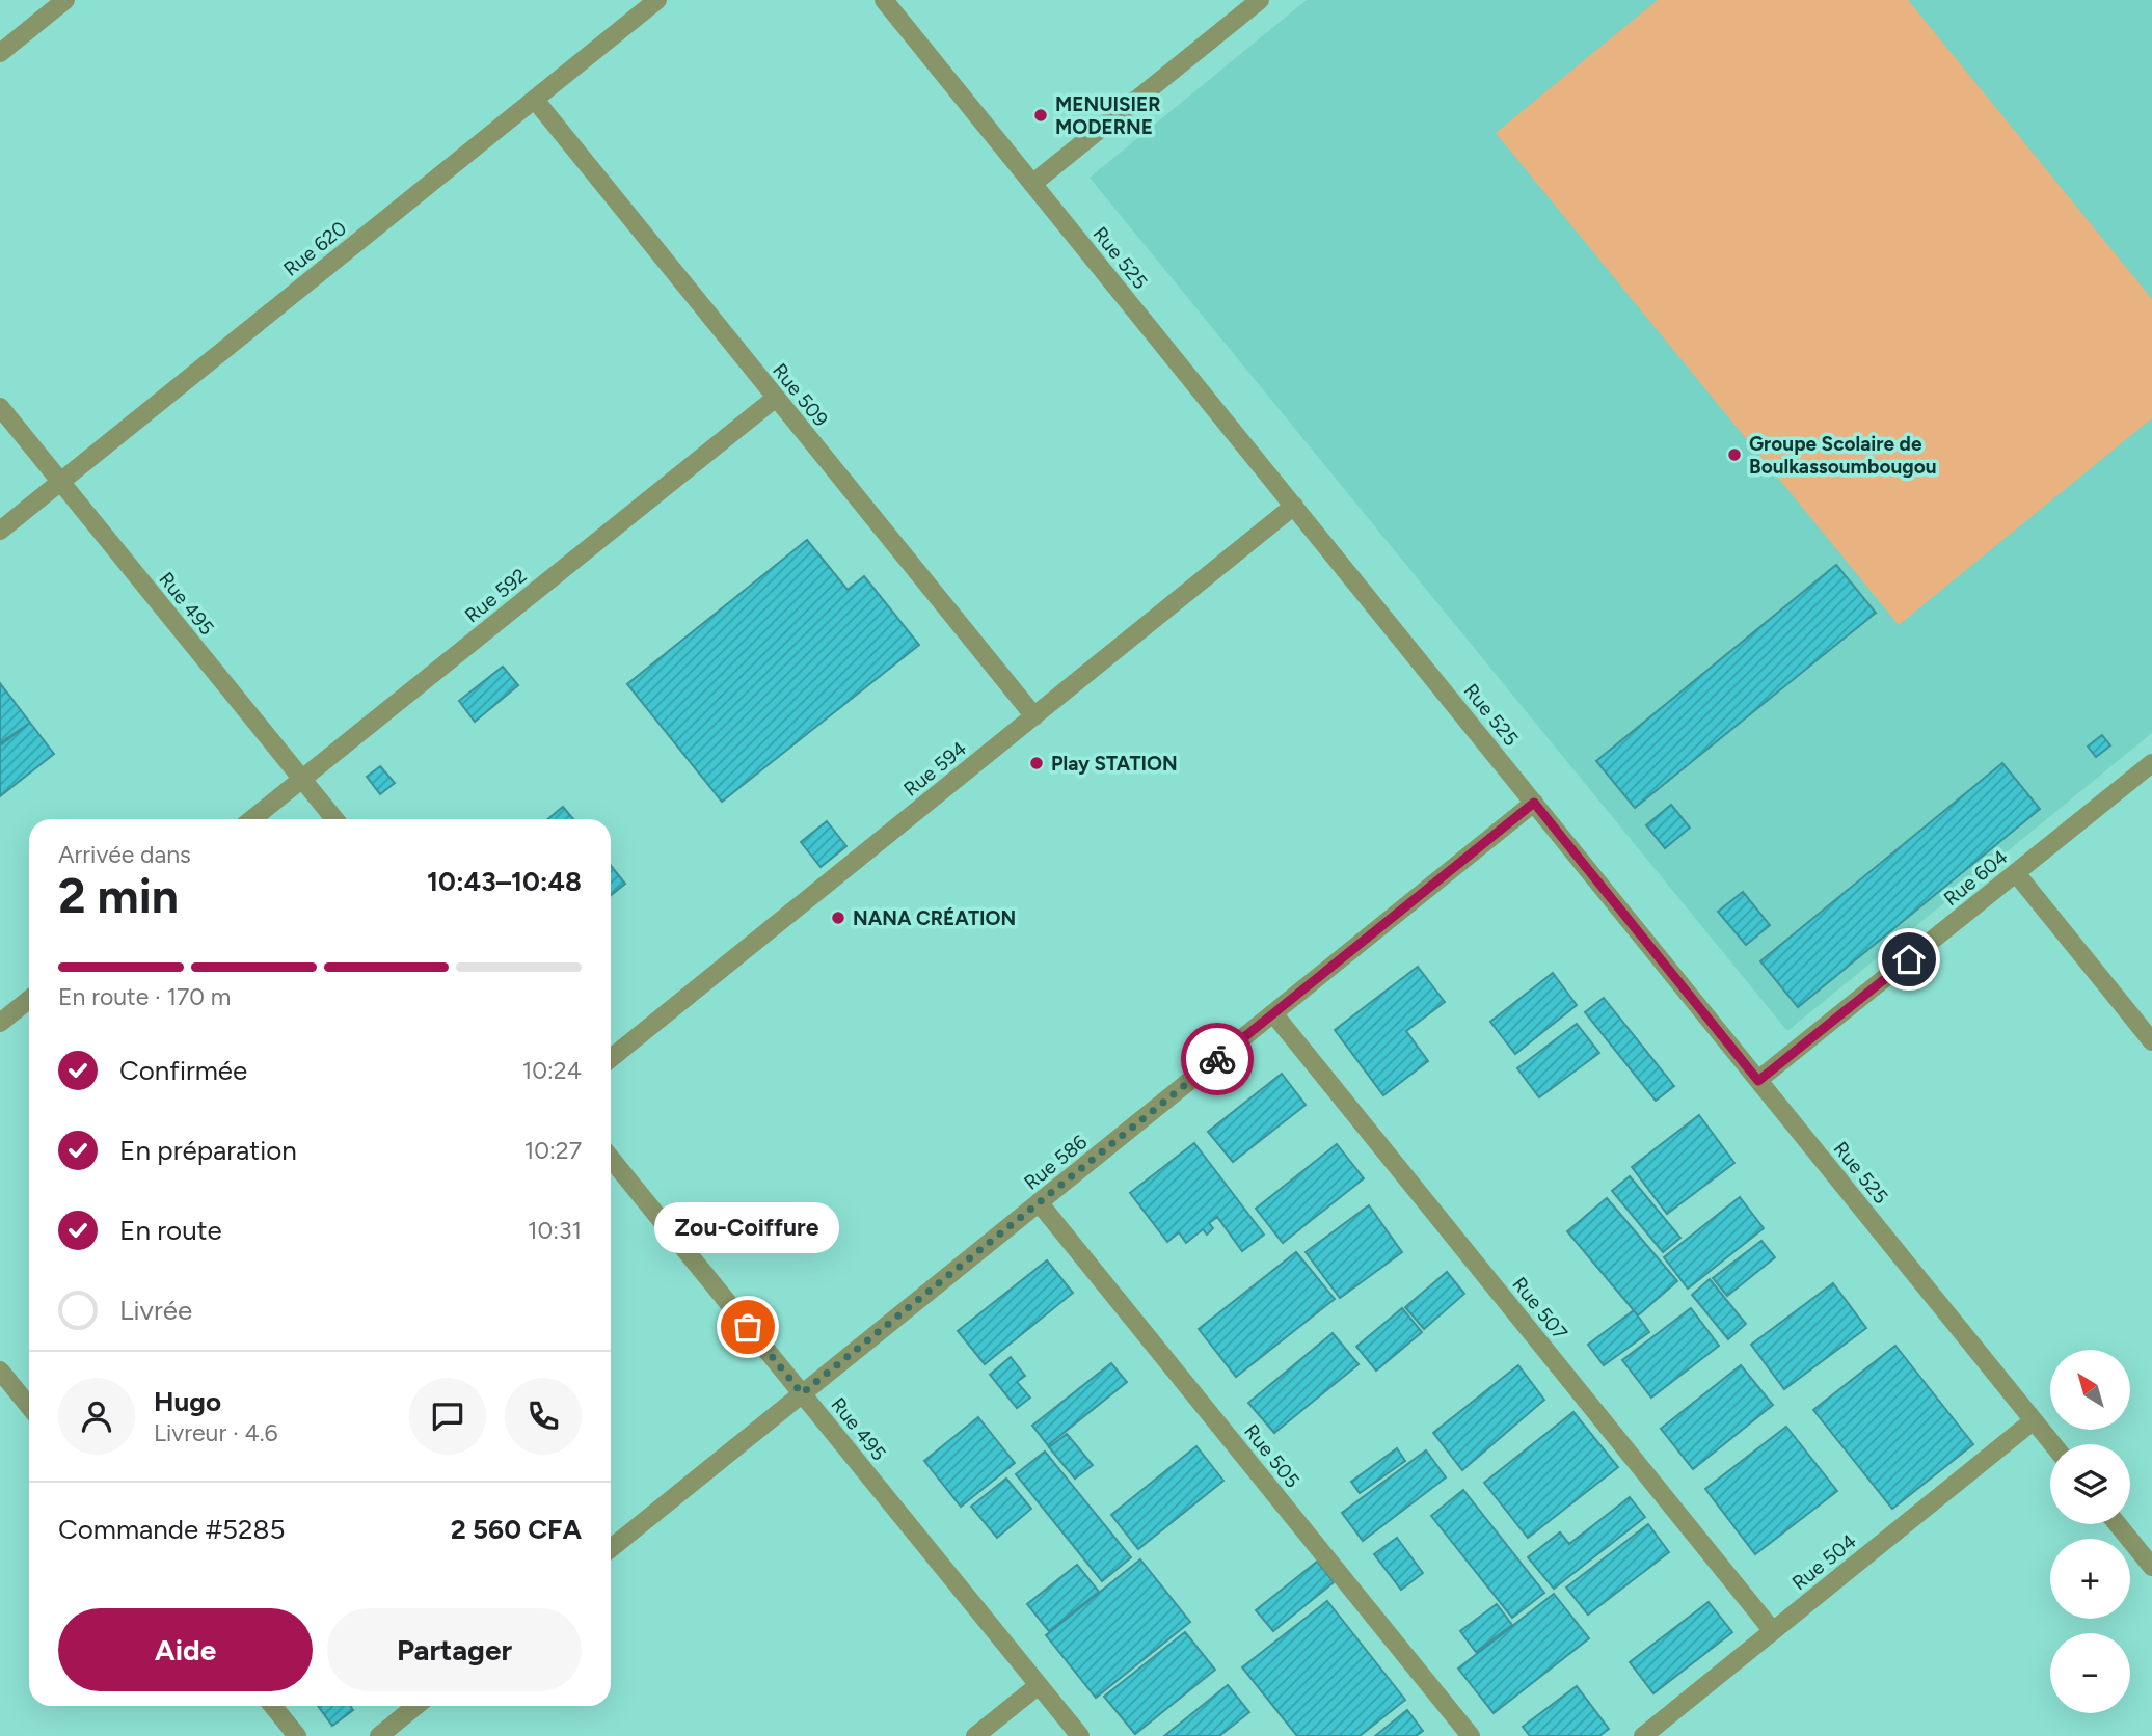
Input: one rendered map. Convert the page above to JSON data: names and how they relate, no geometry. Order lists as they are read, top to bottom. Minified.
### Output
{"streets":{"street":["Rue 620","Rue 525","Rue 509","Rue 592","Rue 495","Rue 594","Rue 604","Rue 586","Rue 507","Rue 505","Rue 504"]},"crossings":[["Rue 620","Rue 509"],["Rue 620","Rue 495"],["Rue 525","Rue 594"],["Rue 525","Rue 604"],["Rue 525","Rue 586"],["Rue 525","Rue 504"],["Rue 509","Rue 592"],["Rue 509","Rue 594"],["Rue 592","Rue 495"],["Rue 495","Rue 586"],["Rue 586","Rue 507"],["Rue 586","Rue 505"],["Rue 507","Rue 504"]],"places":["MENUISIER MODERNE","Groupe Scolaire de Boulkassoumbougou","Play STATION","NANA CRÉATION","Zou-Coiffure"],"north":"top left","page":{"heading":["2 min","Arrivée dans","10:43–10:48"],"panel":["Hugo","Livreur · 4.6","Commande #5285","2 560 CFA"],"bar":"En route · 170 m","list":[["Confirmée","10:24"],["En préparation","10:27"],["En route","10:31"],"Livrée"],"bubble":"Zou-Coiffure","map_buttons":["+","−"],"buttons":["Aide","Partager"]}}
